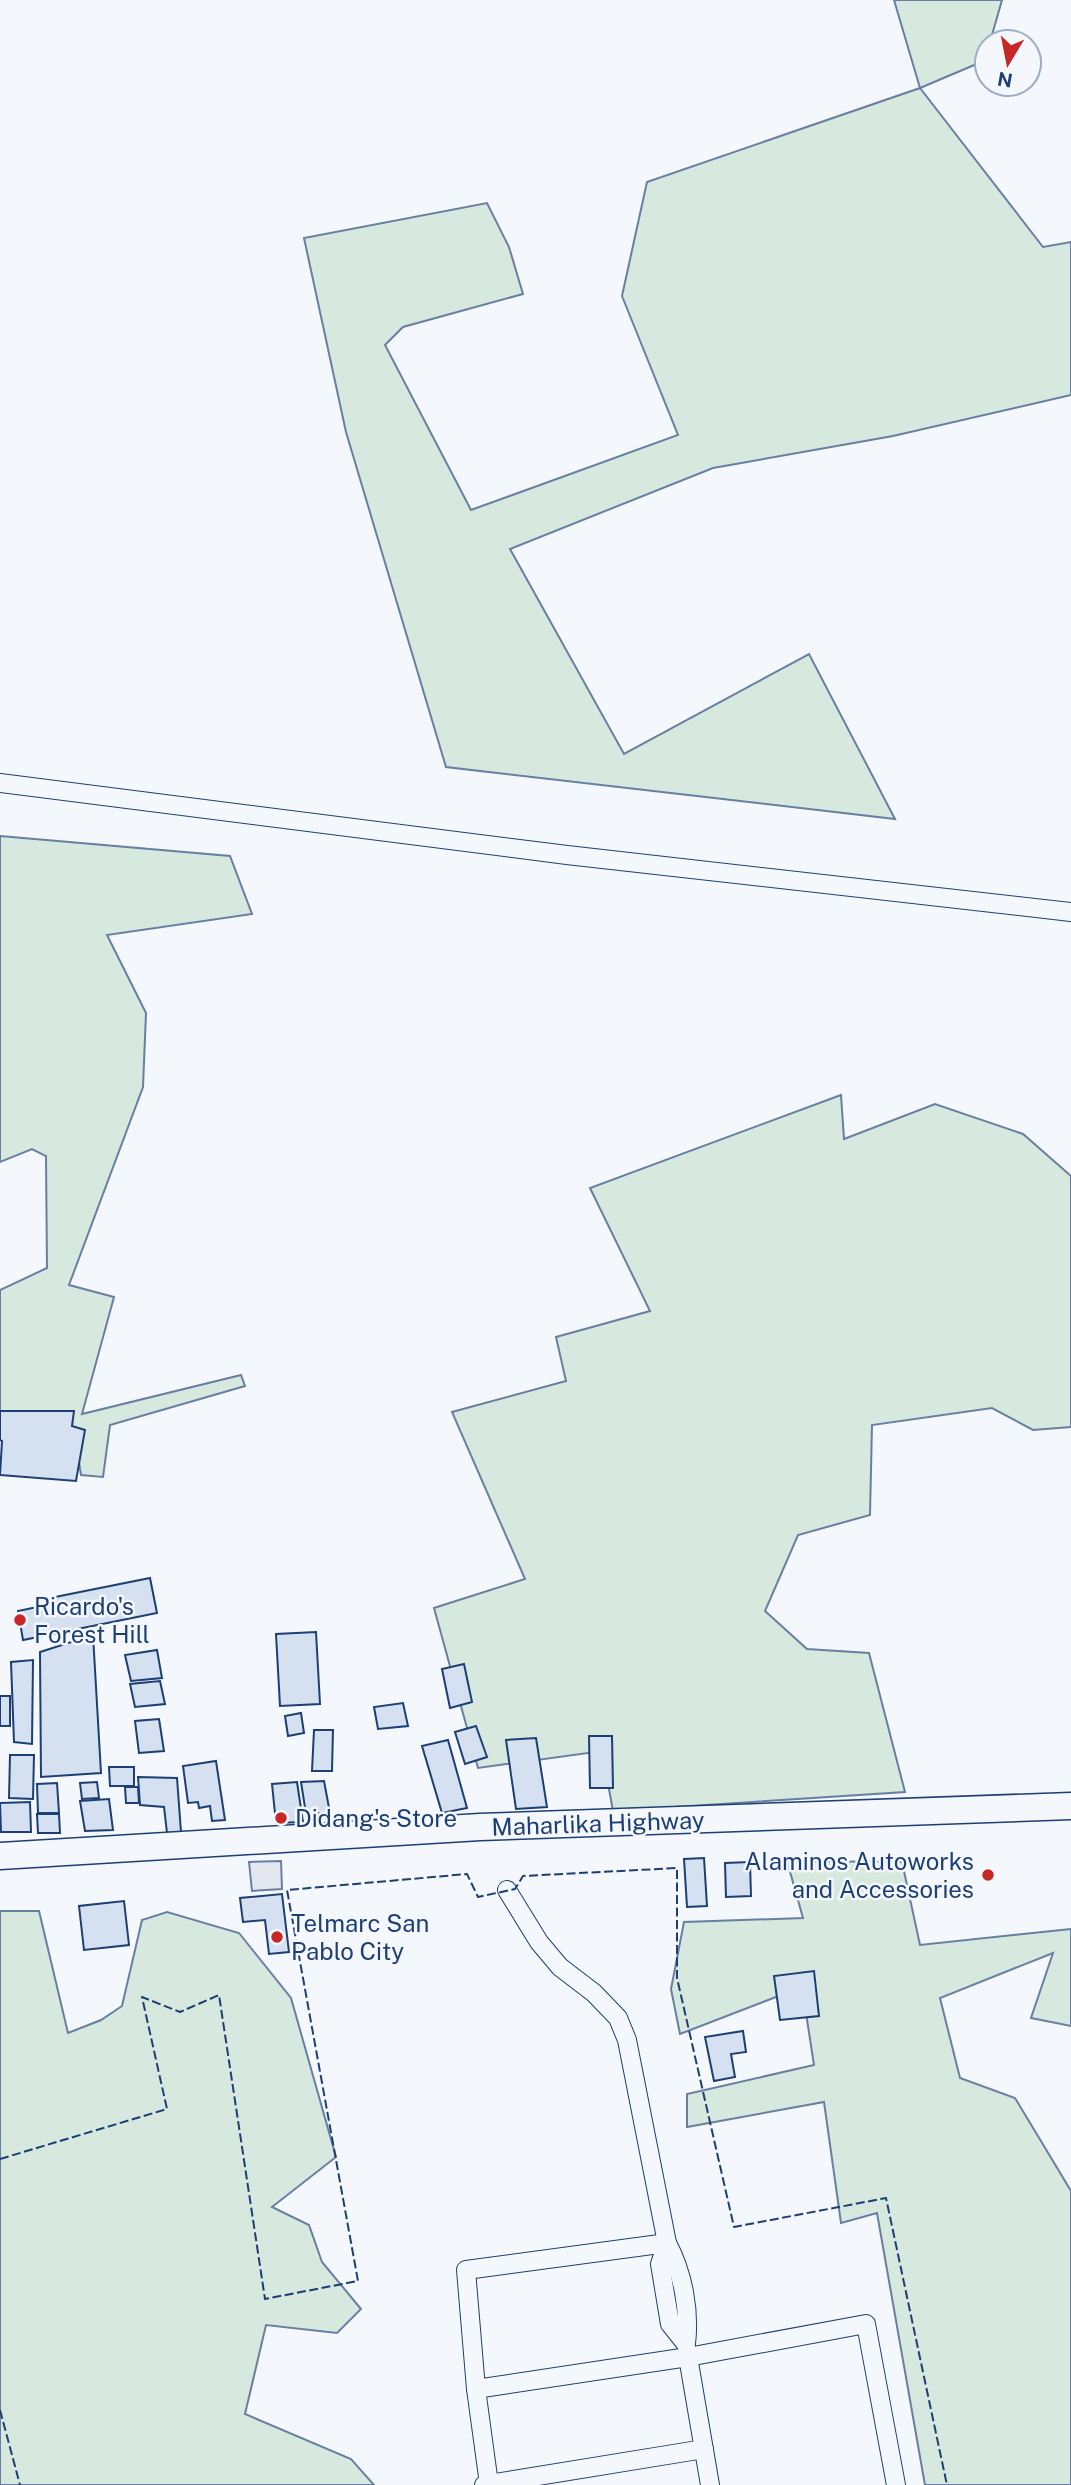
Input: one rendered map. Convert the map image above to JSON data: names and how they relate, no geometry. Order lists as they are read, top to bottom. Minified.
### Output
{"streets":{"main road":["Maharlika Highway"]},"places":["Ricardo's Forest Hill","Didang's Store","Alaminos Autoworks and Accessories","Telmarc San Pablo City"],"north":"bottom"}
